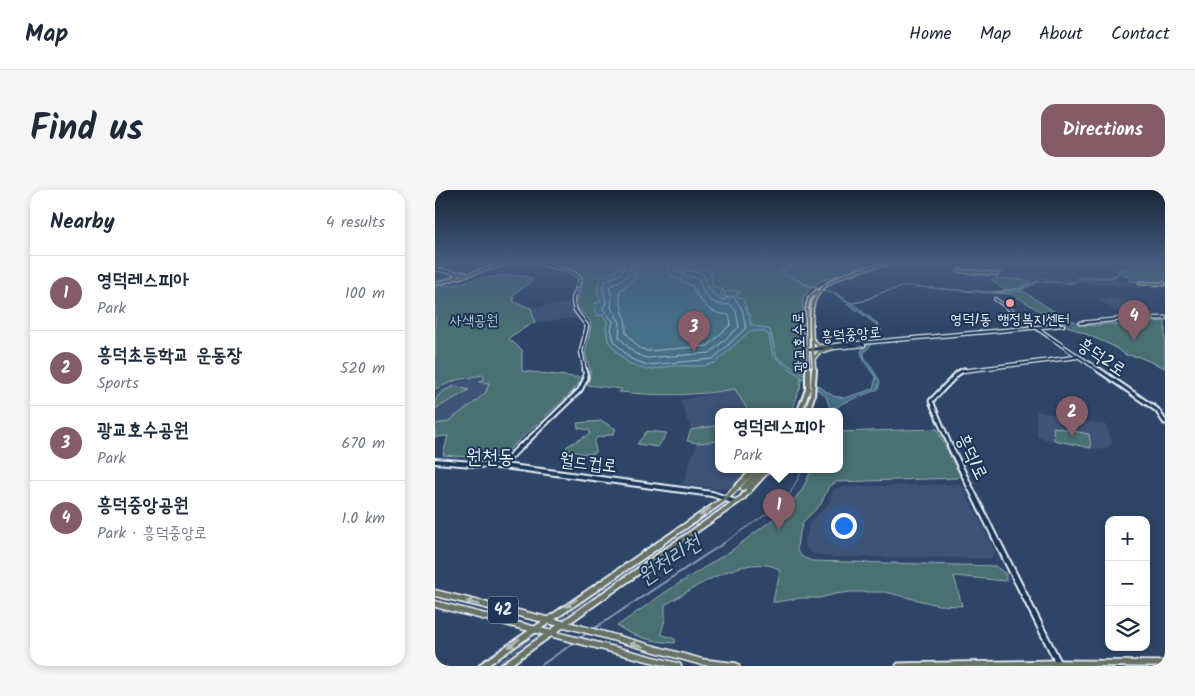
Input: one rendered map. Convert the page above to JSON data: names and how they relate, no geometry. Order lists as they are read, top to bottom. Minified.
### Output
{"streets":{"main road":["광교호수로","42"],"street":["흥덕중앙로","흥덕2로","흥덕1로","월드컵로"]},"crossings":[["흥덕중앙로","광교호수로"],["흥덕중앙로","흥덕2로"],["흥덕2로","흥덕1로"]],"districts":["원천동"],"water":["원천리천"],"parks":["사색공원"],"places":["영덕1동 행정복지센터"],"page":{"header":"Map","nav":["Home","Map","About","Contact"],"title":"Find us","buttons":"Directions","heading":["Nearby","4 results"],"list":[{"mark":"1","name":"영덕레스피아","note":"Park","value":"100 m"},{"mark":"2","name":"흥덕초등학교 운동장","note":"Sports","value":"520 m"},{"mark":"3","name":"광교호수공원","note":"Park","value":"670 m"},{"mark":"4","name":"흥덕중앙공원","note":"Park · 흥덕중앙로","value":"1.0 km"}],"pins":["4","3","2","1"],"popup":["영덕레스피아","Park"],"map_buttons":["+","−"]}}
